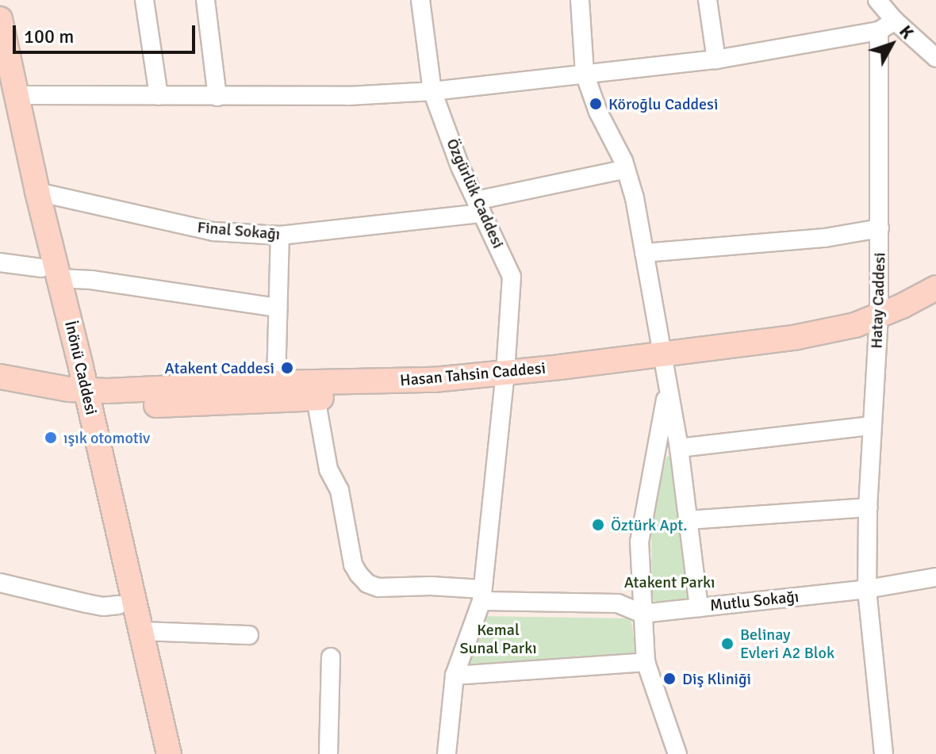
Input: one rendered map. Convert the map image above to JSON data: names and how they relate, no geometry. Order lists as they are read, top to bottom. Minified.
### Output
{"streets":{"main road":["İnönü Caddesi","Hasan Tahsin Caddesi"],"street":["Özgürlük Caddesi","Final Sokağı","Hatay Caddesi","Mutlu Sokağı"]},"crossings":[["Özgürlük Caddesi","Final Sokağı"],["Özgürlük Caddesi","Hasan Tahsin Caddesi"],["Final Sokağı","İnönü Caddesi"],["Hatay Caddesi","Hasan Tahsin Caddesi"],["Hatay Caddesi","Mutlu Sokağı"],["İnönü Caddesi","Hasan Tahsin Caddesi"]],"parks":["Atakent Parkı","Kemal Sunal Parkı"],"places":["Köroğlu Caddesi","Atakent Caddesi","ışık otomotiv","Öztürk Apt.","Belinay Evleri A2 Blok","Diş Kliniği"],"scale_bar":"100 m","north":"top right"}
